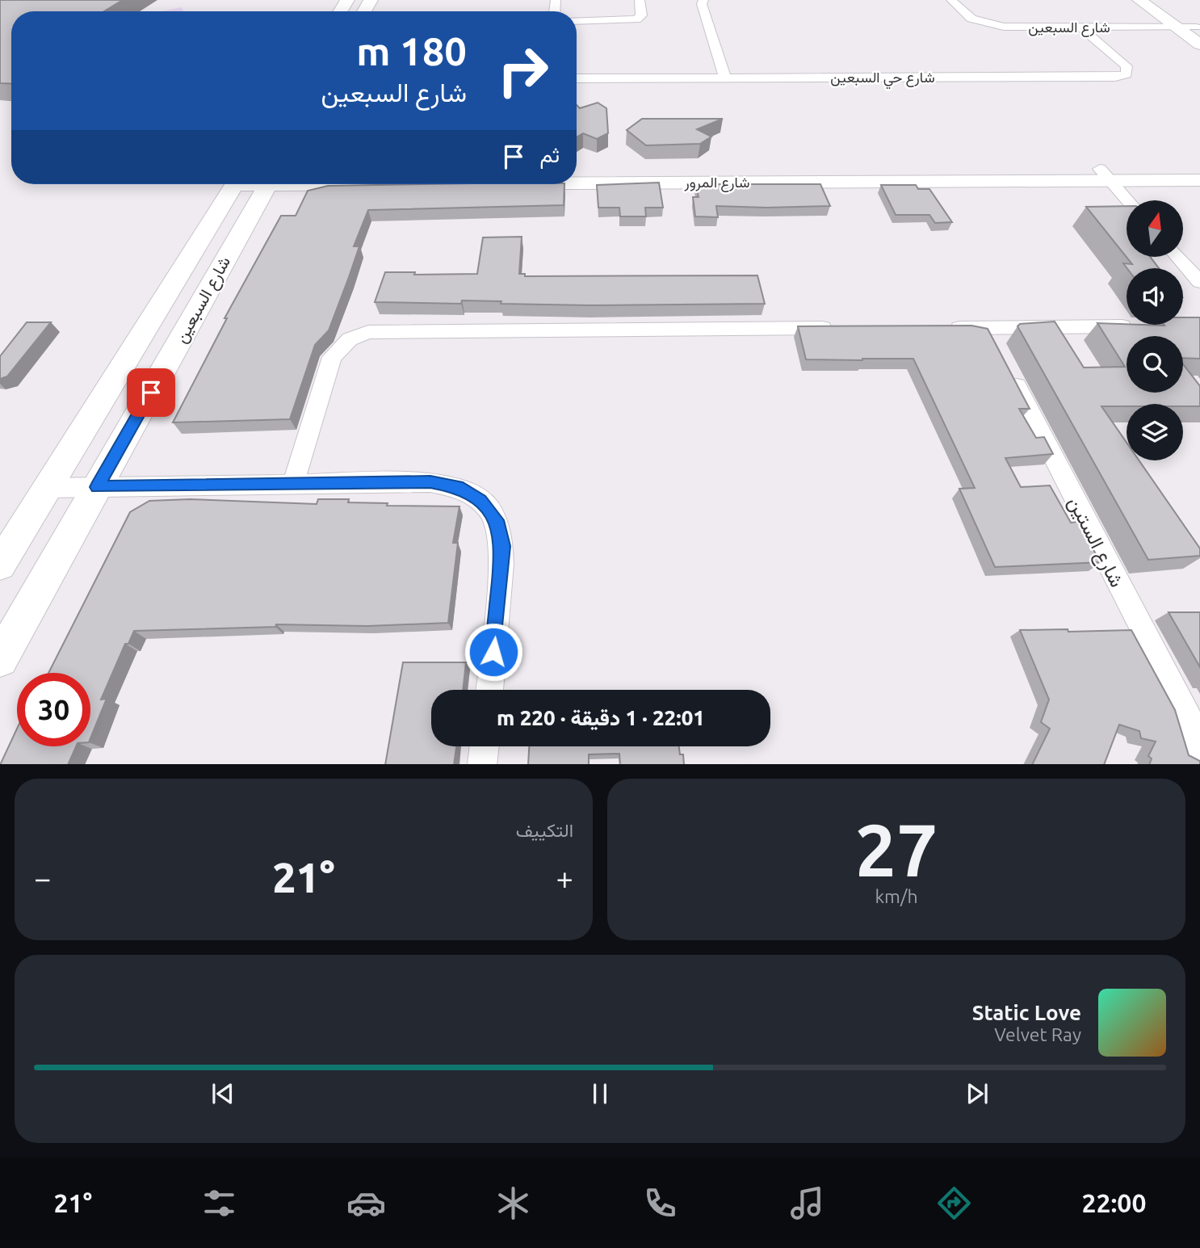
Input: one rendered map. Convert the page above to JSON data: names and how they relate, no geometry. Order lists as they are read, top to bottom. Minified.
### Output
{"streets":{"street":["شارع السبعين","شارع حي السبعين","شارع المرور","شارع الستين"]},"crossings":[["شارع السبعين","شارع حي السبعين"]],"north":"top","page":{"turn":["180 m","شارع السبعين"],"then":"ثم","limit":"30","trip":"22:01 · 1 دقيقة · 220 m","tile":[["27","km/h"],"التكييف"],"heat":["−","21°","+"],"song":["Static Love","Velvet Ray"],"tabs":["22:00","21°"]}}
